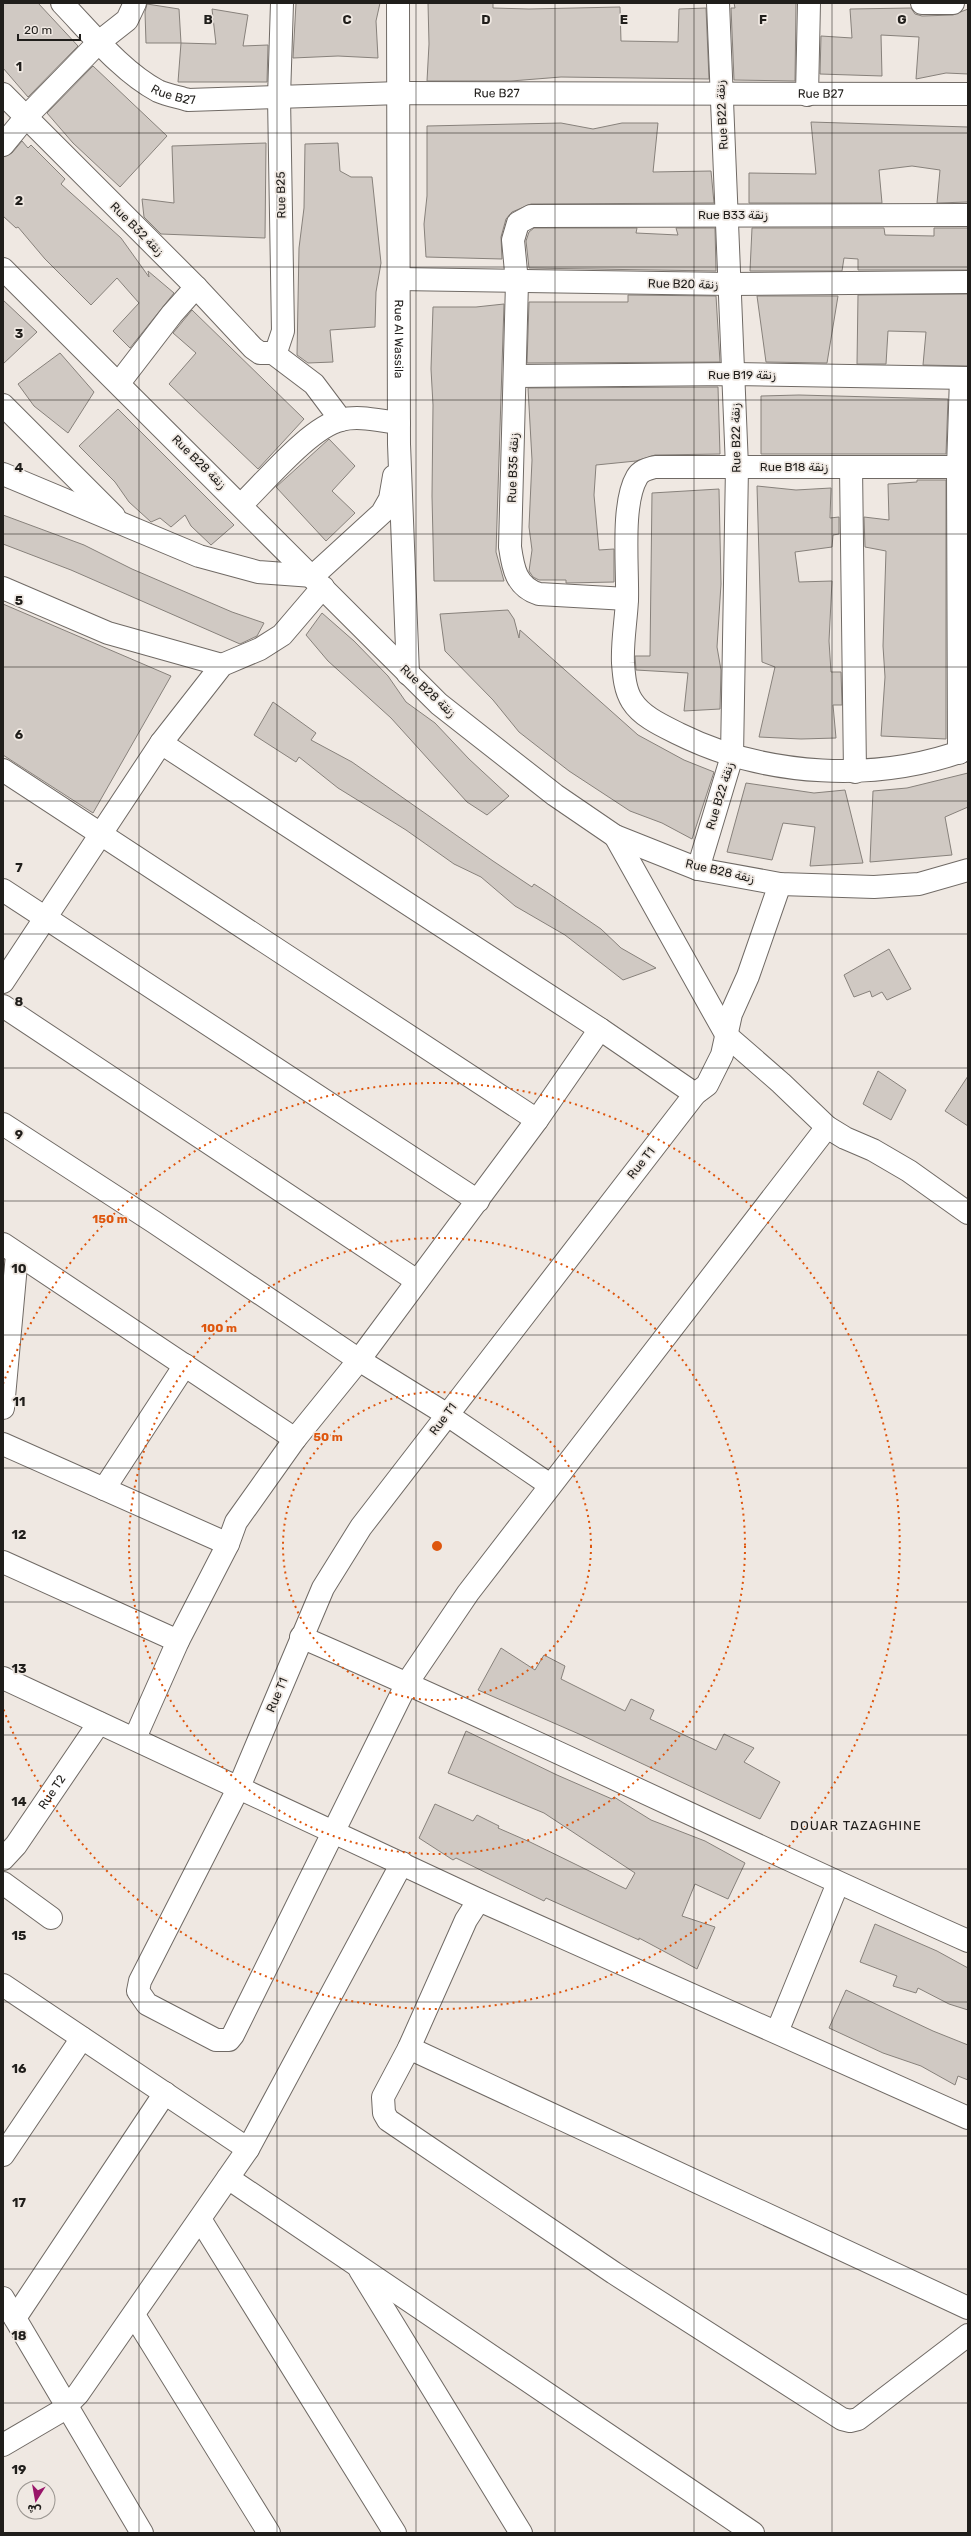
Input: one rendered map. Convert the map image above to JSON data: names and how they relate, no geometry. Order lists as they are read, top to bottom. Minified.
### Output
{"streets":{"street":["Rue B27","Rue B22 زنقة","Rue B25","Rue B33 زنقة","Rue B32 زنقة","Rue B20 زنقة","Rue Al Wassila","Rue B19 زنقة","Rue B28 زنقة","Rue B18 زنقة","Rue B35 زنقة","Rue T1","Rue T2"]},"crossings":[["Rue B27","Rue B22 زنقة"],["Rue B27","Rue B25"],["Rue B27","Rue Al Wassila"],["Rue B22 زنقة","Rue B33 زنقة"],["Rue B22 زنقة","Rue B20 زنقة"],["Rue B22 زنقة","Rue B19 زنقة"],["Rue B22 زنقة","Rue B28 زنقة"],["Rue B22 زنقة","Rue B18 زنقة"],["Rue B25","Rue B32 زنقة"],["Rue B33 زنقة","Rue B35 زنقة"],["Rue B20 زنقة","Rue Al Wassila"],["Rue B20 زنقة","Rue B35 زنقة"],["Rue Al Wassila","Rue B28 زنقة"],["Rue B19 زنقة","Rue B35 زنقة"],["Rue B28 زنقة","Rue T1"],["Rue B18 زنقة","Rue B35 زنقة"]],"districts":["DOUAR TAZAGHINE"],"scale_bar":"20 m","north":"bottom","grid":{"columns":["B","C","D","E","F","G"],"rows":["1","2","3","4","5","6","7","8","9","10","11","12","13","14","15","16","17","18","19"]},"rings":["150 m","100 m","50 m"]}
